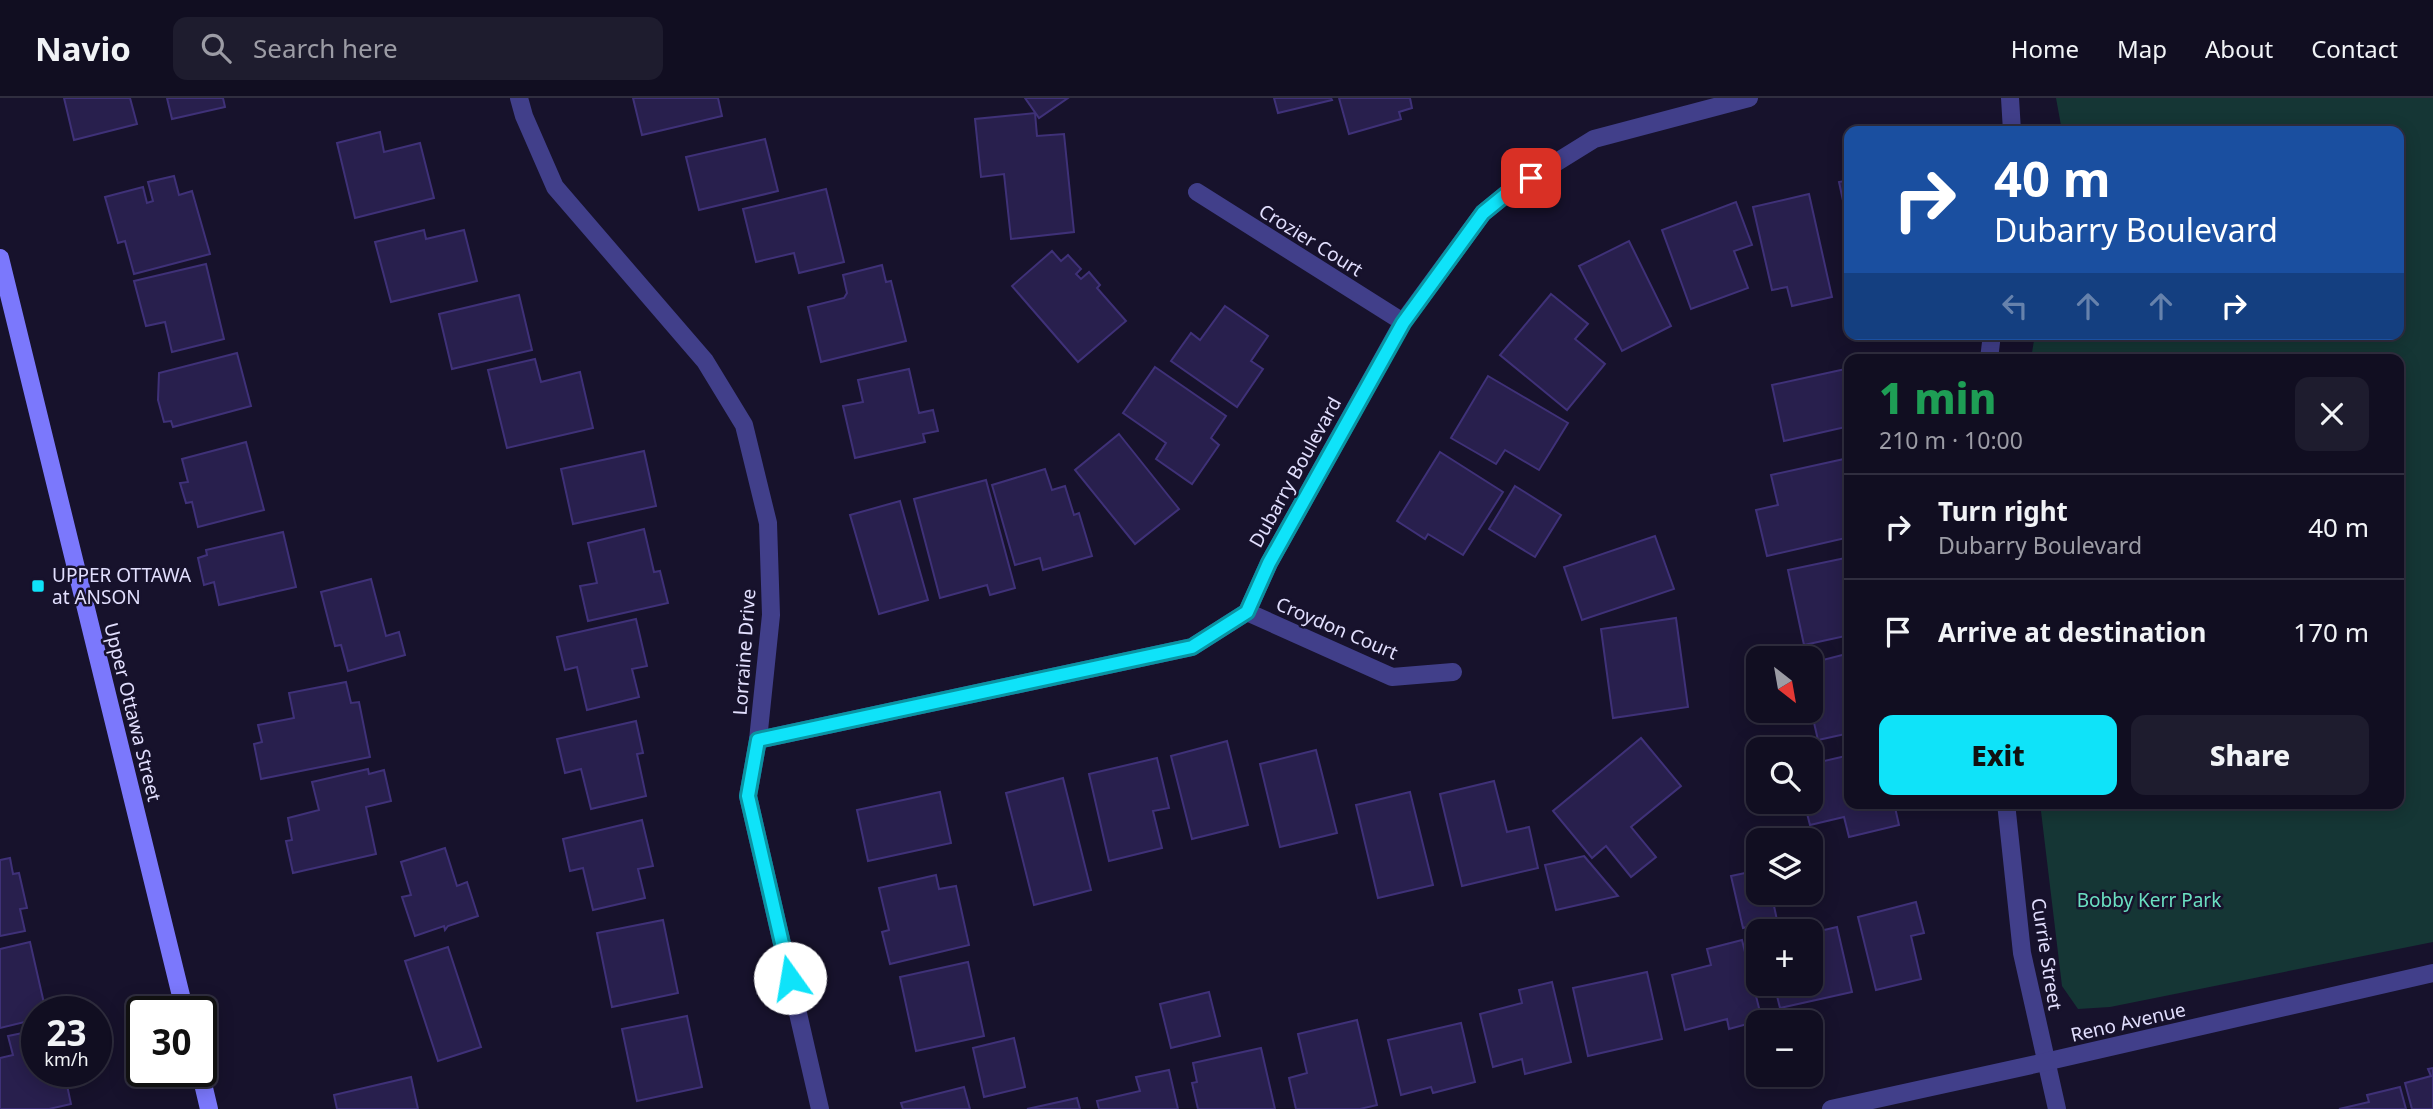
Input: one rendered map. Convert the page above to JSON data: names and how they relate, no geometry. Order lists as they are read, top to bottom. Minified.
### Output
{"streets":{"main road":["Upper Ottawa Street"],"street":["Crozier Court","Dubarry Boulevard","Croydon Court","Lorraine Drive","Currie Street","Reno Avenue"]},"crossings":[["Crozier Court","Dubarry Boulevard"],["Dubarry Boulevard","Croydon Court"],["Currie Street","Reno Avenue"]],"parks":["Bobby Kerr Park"],"places":{"transit":["UPPER OTTAWA at ANSON"]},"north":"bottom right","page":{"header":"Navio","search":"Search here","nav":["Home","Map","About","Contact"],"turn":["40 m","Dubarry Boulevard"],"heading":["1 min","210 m · 10:00"],"list":[{"name":"Turn right","note":"Dubarry Boulevard","value":"40 m"},{"name":"Arrive at destination","value":"170 m"}],"map_buttons":["+","−"],"buttons":["Exit","Share"],"speed":"23 km/h","limit":"30"}}
